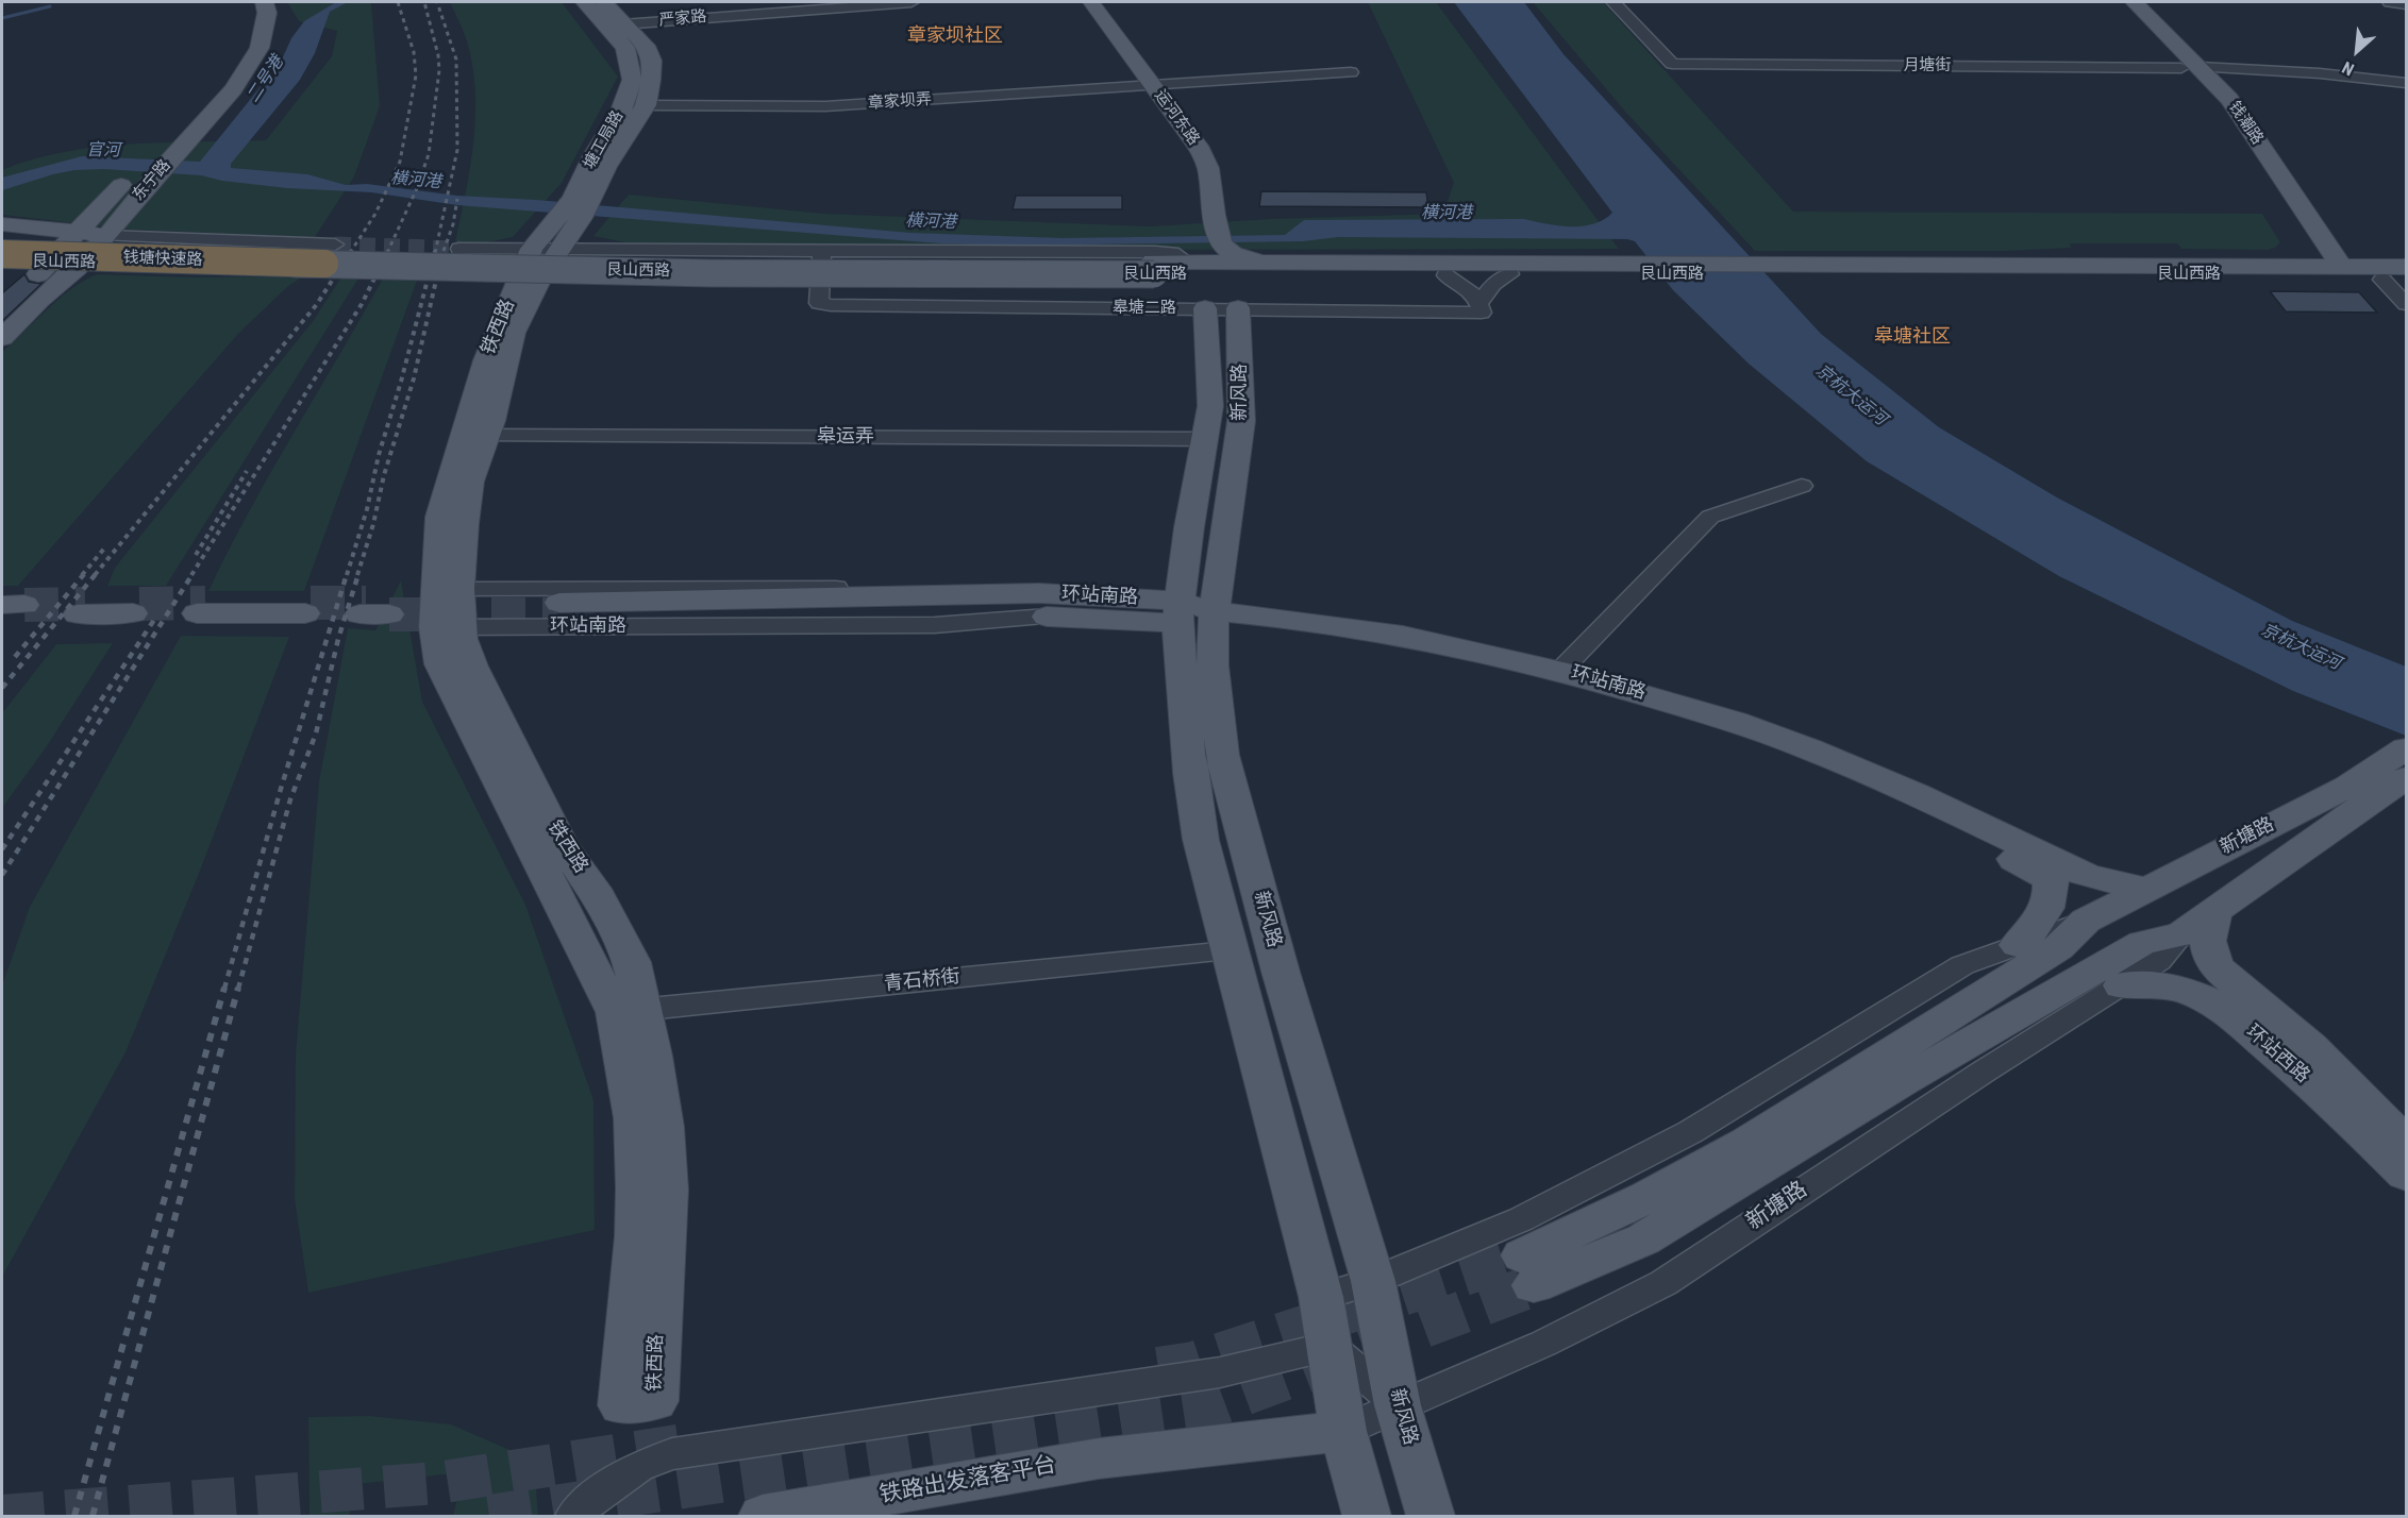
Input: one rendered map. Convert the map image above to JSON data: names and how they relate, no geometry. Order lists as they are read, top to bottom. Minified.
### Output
{"streets":{"highway":["钱塘快速路"],"main road":["运河东路","钱潮路","塘工局路","东宁路","艮山西路","铁西路","新风路","环站南路","新塘路","环站西路","铁路出发落客平台"],"street":["严家路","月塘街","章家坝弄","皋塘二路","皋运弄","青石桥街"]},"crossings":[["严家路","塘工局路"],["月塘街","钱潮路"],["章家坝弄","运河东路"],["章家坝弄","塘工局路"],["运河东路","艮山西路"],["钱潮路","艮山西路"],["塘工局路","艮山西路"],["塘工局路","铁西路"],["东宁路","艮山西路"],["钱塘快速路","艮山西路"],["艮山西路","皋塘二路"],["艮山西路","铁西路"],["皋塘二路","新风路"],["铁西路","皋运弄"],["铁西路","环站南路"],["铁西路","青石桥街"],["新风路","皋运弄"],["新风路","环站南路"],["新风路","新塘路"],["新风路","青石桥街"],["新风路","铁路出发落客平台"],["环站南路","新塘路"],["新塘路","环站西路"],["新塘路","铁路出发落客平台"]],"districts":["章家坝社区","皋塘社区"],"water":["二号港","官河","横河港","京杭大运河"],"north":"bottom left"}
